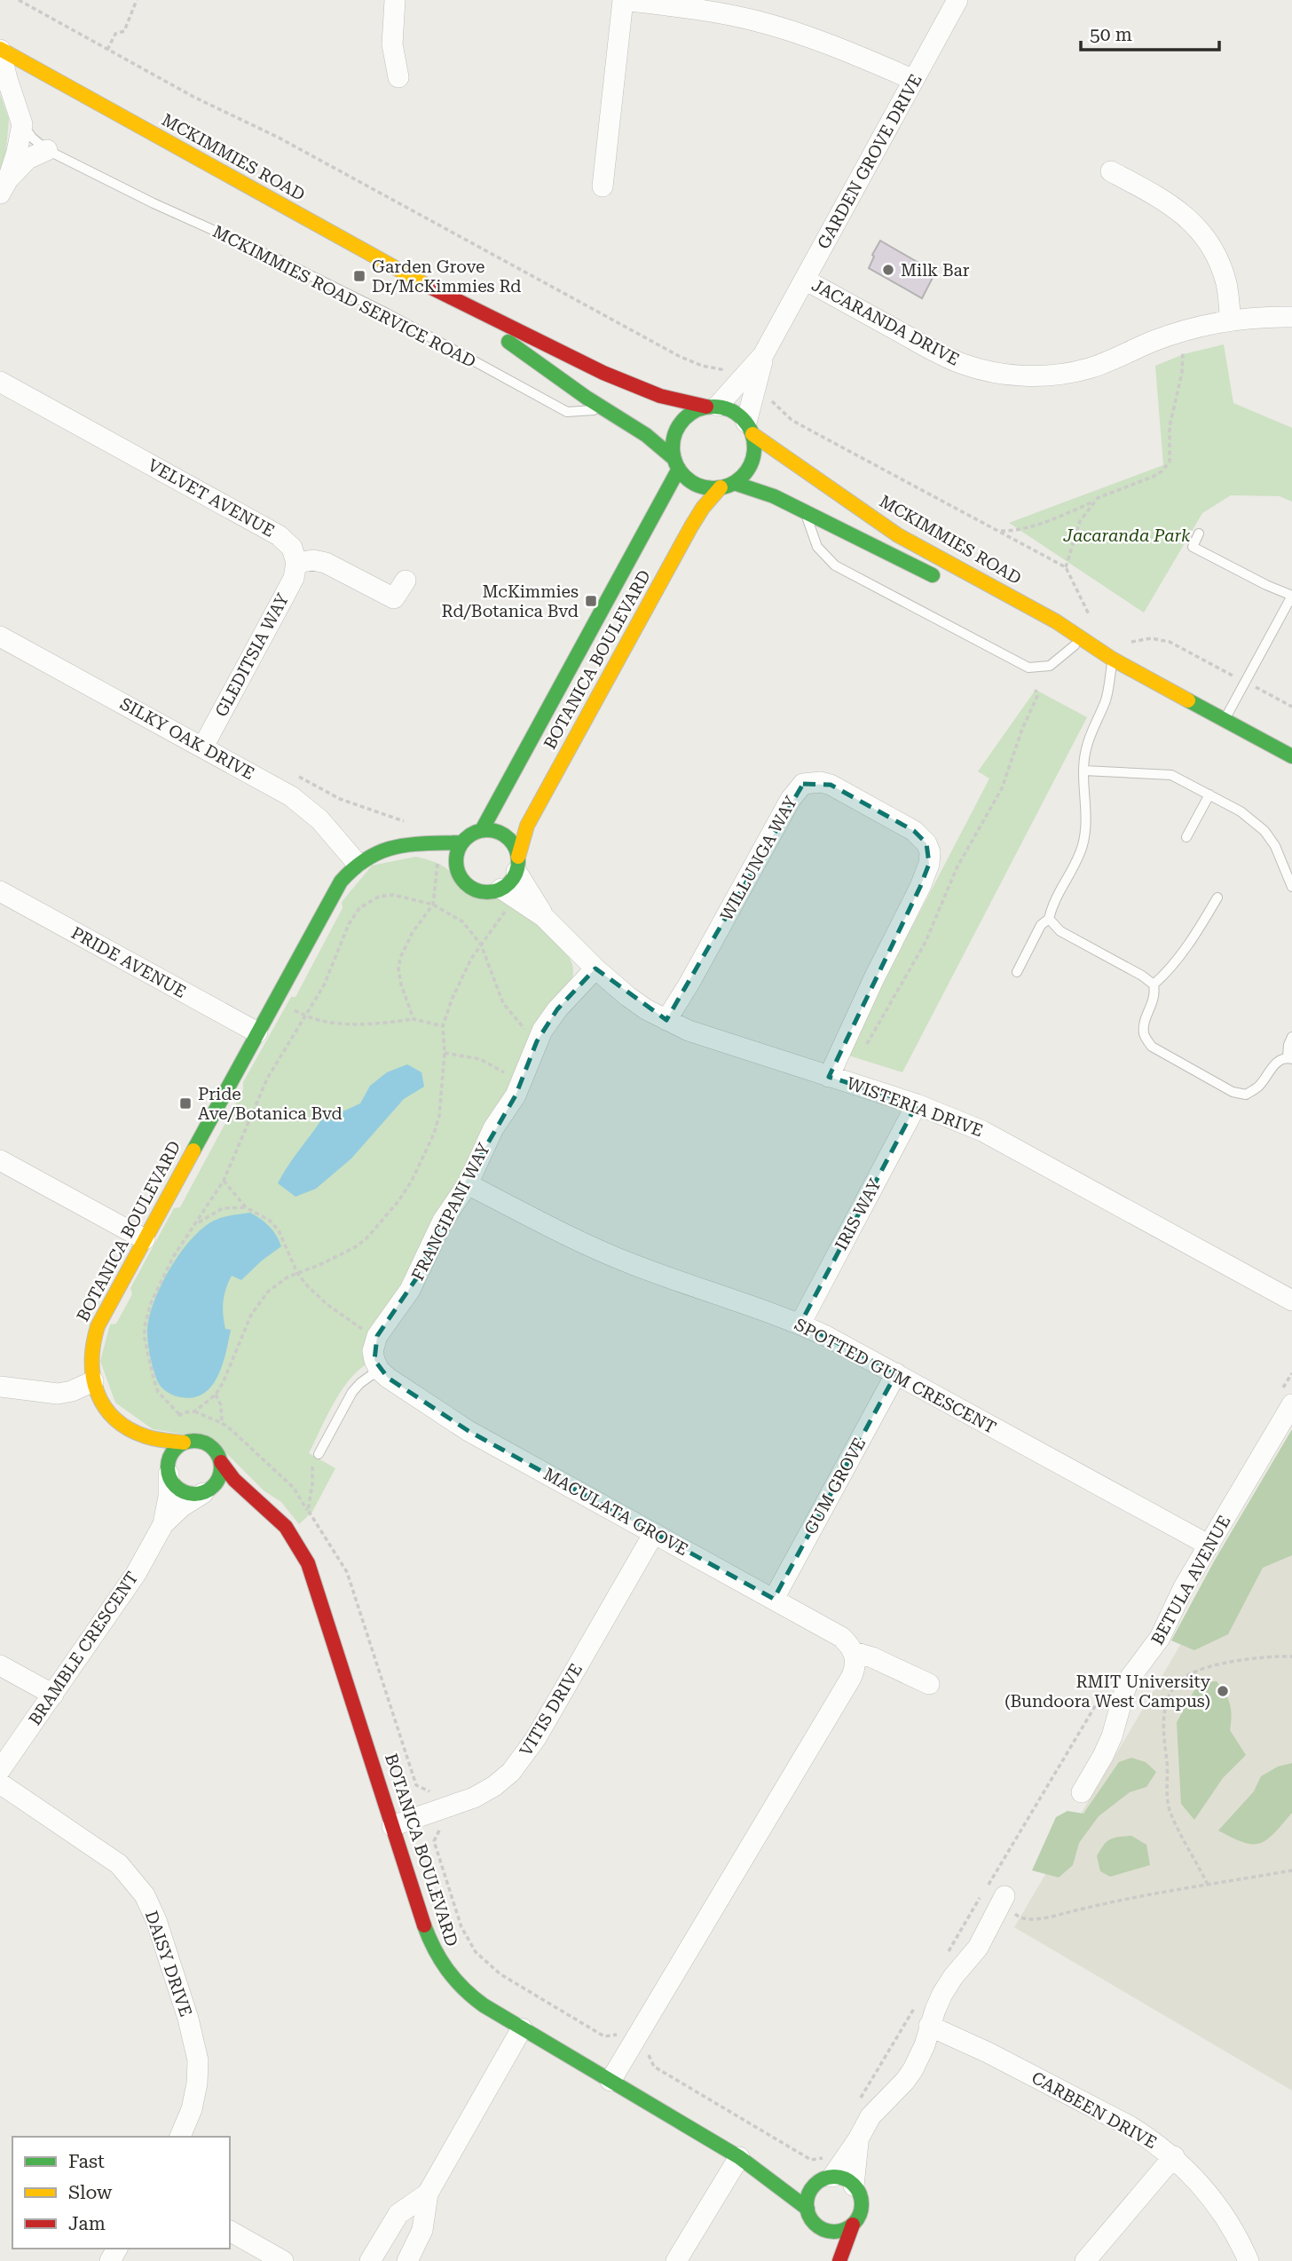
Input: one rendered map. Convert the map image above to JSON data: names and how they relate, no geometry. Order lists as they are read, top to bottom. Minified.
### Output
{"streets":{"street":["MCKIMMIES ROAD","GARDEN GROVE DRIVE","JACARANDA DRIVE","VELVET AVENUE","GLEDITSIA WAY","BOTANICA BOULEVARD","SILKY OAK DRIVE","WILLUNGA WAY","PRIDE AVENUE","WISTERIA DRIVE","FRANGIPANI WAY","IRIS WAY","SPOTTED GUM CRESCENT","GUM GROVE","MACULATA GROVE","BETULA AVENUE","BRAMBLE CRESCENT","VITIS DRIVE","DAISY DRIVE","CARBEEN DRIVE"],"lane":["MCKIMMIES ROAD SERVICE ROAD"]},"crossings":[["MCKIMMIES ROAD","GARDEN GROVE DRIVE"],["MCKIMMIES ROAD","MCKIMMIES ROAD SERVICE ROAD"],["MCKIMMIES ROAD","BOTANICA BOULEVARD"],["GARDEN GROVE DRIVE","JACARANDA DRIVE"],["GARDEN GROVE DRIVE","BOTANICA BOULEVARD"],["VELVET AVENUE","GLEDITSIA WAY"],["GLEDITSIA WAY","SILKY OAK DRIVE"],["BOTANICA BOULEVARD","SILKY OAK DRIVE"],["BOTANICA BOULEVARD","PRIDE AVENUE"],["BOTANICA BOULEVARD","WISTERIA DRIVE"],["BOTANICA BOULEVARD","BRAMBLE CRESCENT"],["BOTANICA BOULEVARD","VITIS DRIVE"],["WILLUNGA WAY","WISTERIA DRIVE"],["WISTERIA DRIVE","FRANGIPANI WAY"],["WISTERIA DRIVE","IRIS WAY"],["FRANGIPANI WAY","SPOTTED GUM CRESCENT"],["IRIS WAY","SPOTTED GUM CRESCENT"],["SPOTTED GUM CRESCENT","GUM GROVE"],["SPOTTED GUM CRESCENT","BETULA AVENUE"],["GUM GROVE","MACULATA GROVE"],["MACULATA GROVE","VITIS DRIVE"]],"parks":["Jacaranda Park"],"places":{"other":["Milk Bar","RMIT University (Bundoora West Campus)"],"transit":["Garden Grove Dr/McKimmies Rd","McKimmies Rd/Botanica Bvd","Pride Ave/Botanica Bvd"]},"legend":["Fast","Slow","Jam"],"scale_bar":"50 m"}
